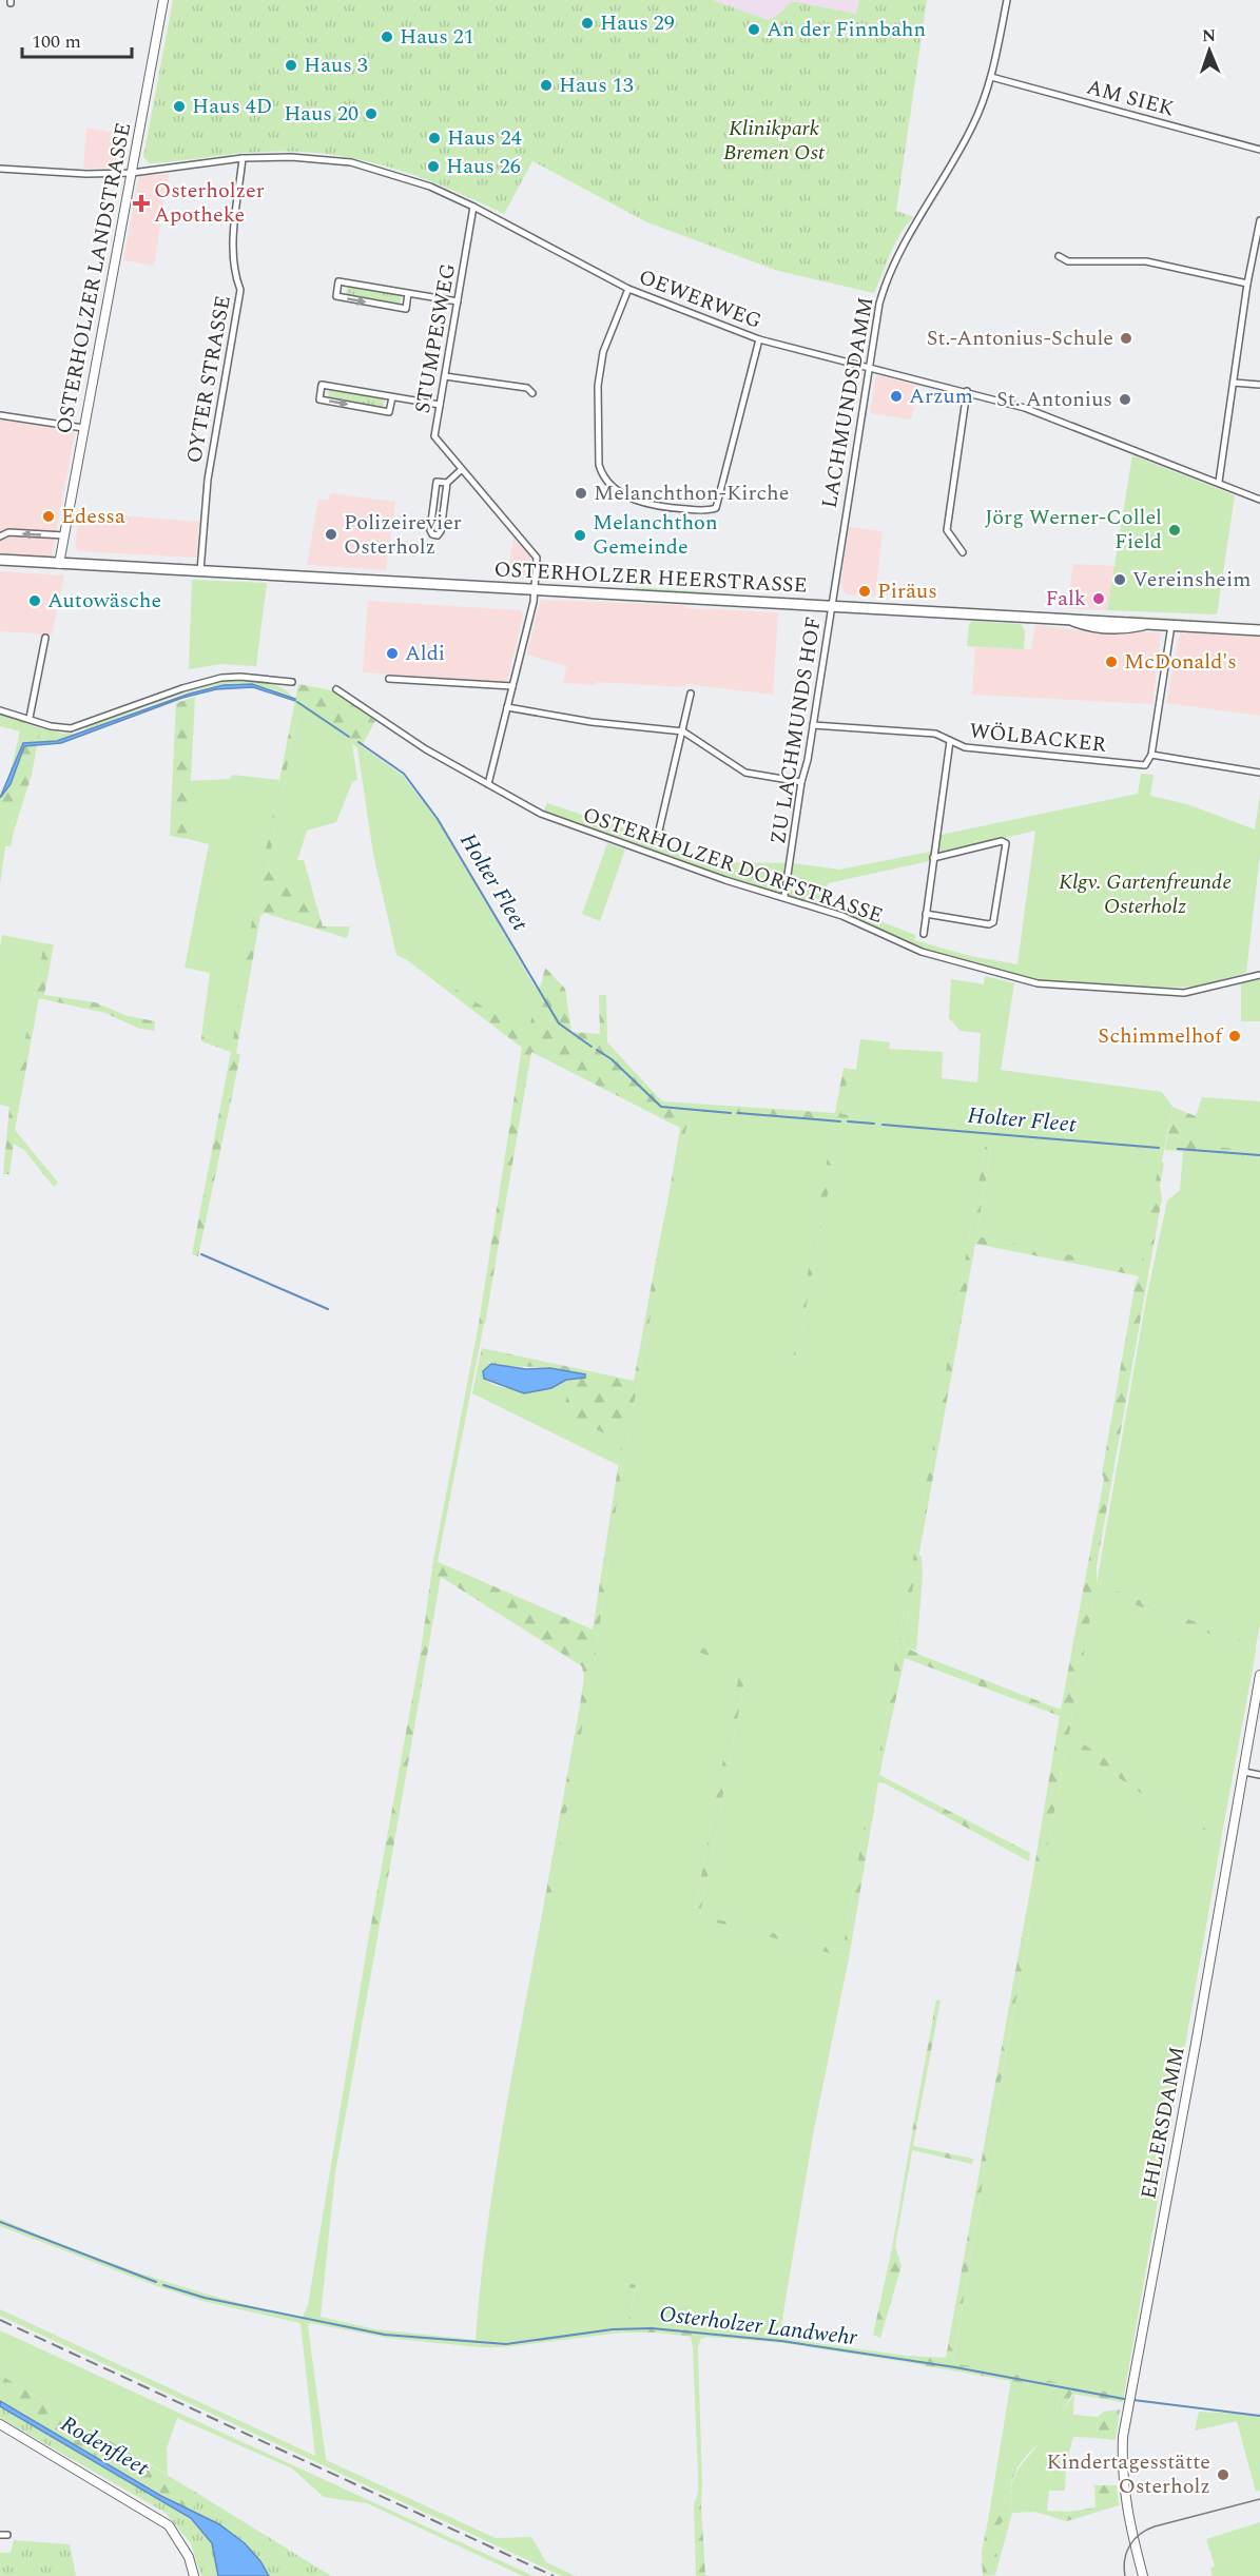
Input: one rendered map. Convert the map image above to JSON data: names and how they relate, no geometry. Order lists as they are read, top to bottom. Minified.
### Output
{"streets":{"main road":["OSTERHOLZER HEERSTRASSE"],"street":["AM SIEK","OSTERHOLZER LANDSTRASSE","OEWERWEG","STUMPESWEG","OYTER STRASSE","LACHMUNDSDAMM","ZU LACHMUNDS HOF","WÖLBACKER","OSTERHOLZER DORFSTRASSE","EHLERSDAMM"]},"crossings":[["AM SIEK","LACHMUNDSDAMM"],["OSTERHOLZER LANDSTRASSE","OEWERWEG"],["OSTERHOLZER LANDSTRASSE","OSTERHOLZER HEERSTRASSE"],["OEWERWEG","STUMPESWEG"],["OEWERWEG","OYTER STRASSE"],["OEWERWEG","LACHMUNDSDAMM"],["STUMPESWEG","OSTERHOLZER HEERSTRASSE"],["STUMPESWEG","OSTERHOLZER DORFSTRASSE"],["OYTER STRASSE","OSTERHOLZER HEERSTRASSE"],["LACHMUNDSDAMM","OSTERHOLZER HEERSTRASSE"],["LACHMUNDSDAMM","ZU LACHMUNDS HOF"],["OSTERHOLZER HEERSTRASSE","ZU LACHMUNDS HOF"],["ZU LACHMUNDS HOF","WÖLBACKER"],["ZU LACHMUNDS HOF","OSTERHOLZER DORFSTRASSE"]],"water":["Holter Fleet","Osterholzer Landwehr","Rodenfleet"],"parks":["Klinikpark Bremen Ost","Klgv. Gartenfreunde Osterholz"],"places":{"other":["Haus 29","An der Finnbahn","Haus 21","Haus 3","Haus 13","Haus 4D","Haus 20","Haus 24","Haus 26","St.-Antonius-Schule","Arzum","St. Antonius","Melanchthon-Kirche","Edessa","Jörg Werner-Collel Field","Polizeirevier Osterholz","Melanchthon Gemeinde","Vereinsheim","Piräus","Falk","Autowäsche","Aldi","McDonald's","Schimmelhof","Kindertagesstätte Osterholz"],"health":["Osterholzer Apotheke"]},"scale_bar":"100 m","north":"top"}
